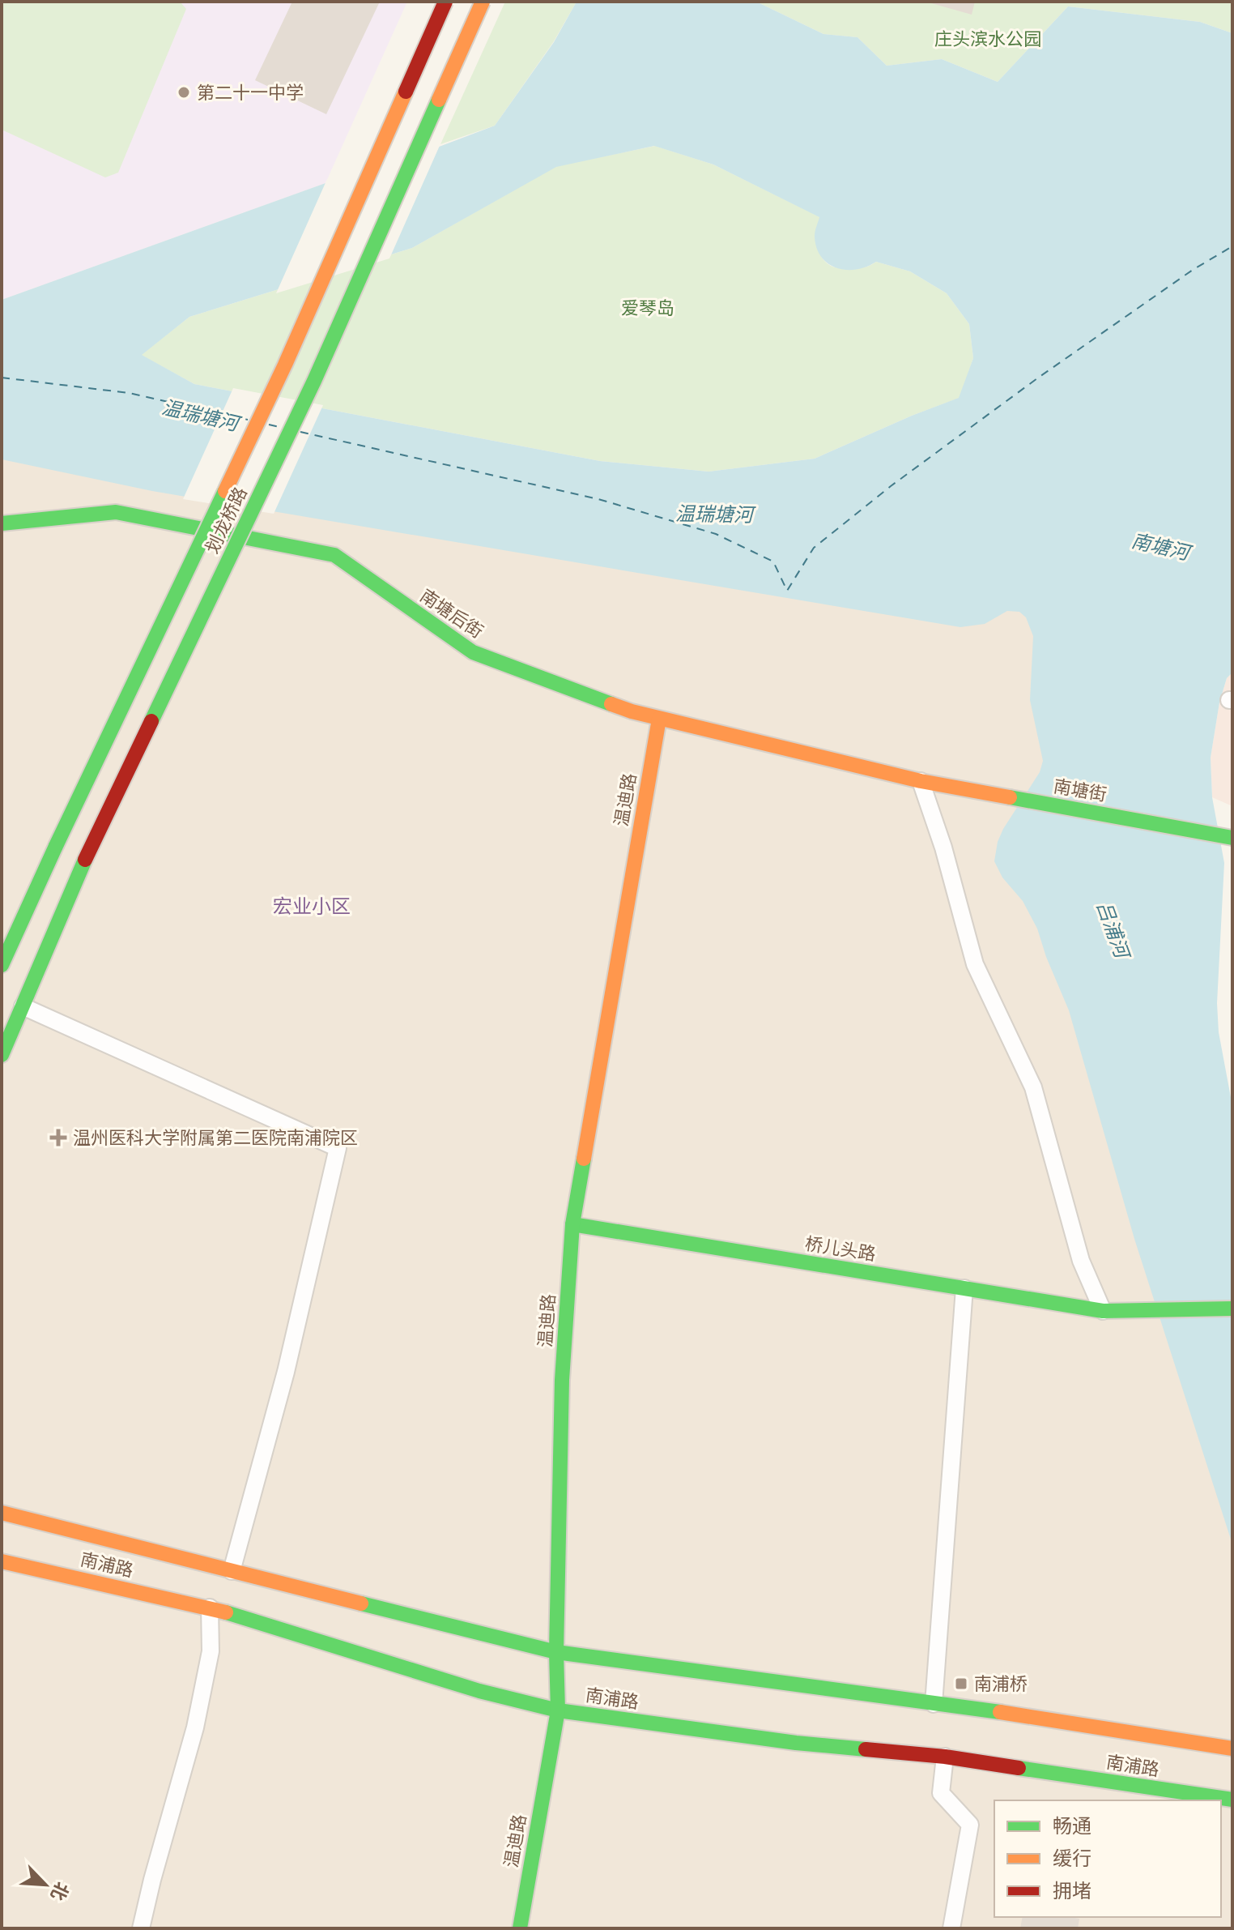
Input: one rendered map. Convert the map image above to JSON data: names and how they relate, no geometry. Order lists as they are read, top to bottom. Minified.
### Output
{"streets":{"main road":["划龙桥路","南塘后街","南塘街","温迪路","桥儿头路","南浦路"]},"crossings":[["南塘后街","南塘街"],["南塘后街","温迪路"],["温迪路","桥儿头路"],["温迪路","南浦路"]],"districts":["宏业小区"],"water":["温瑞塘河","南塘河","吕浦河"],"parks":["庄头滨水公园","爱琴岛"],"places":{"other":["第二十一中学"],"health":["温州医科大学附属第二医院南浦院区"],"transit":["南浦桥"]},"legend":["畅通","缓行","拥堵"],"north":"bottom right"}
